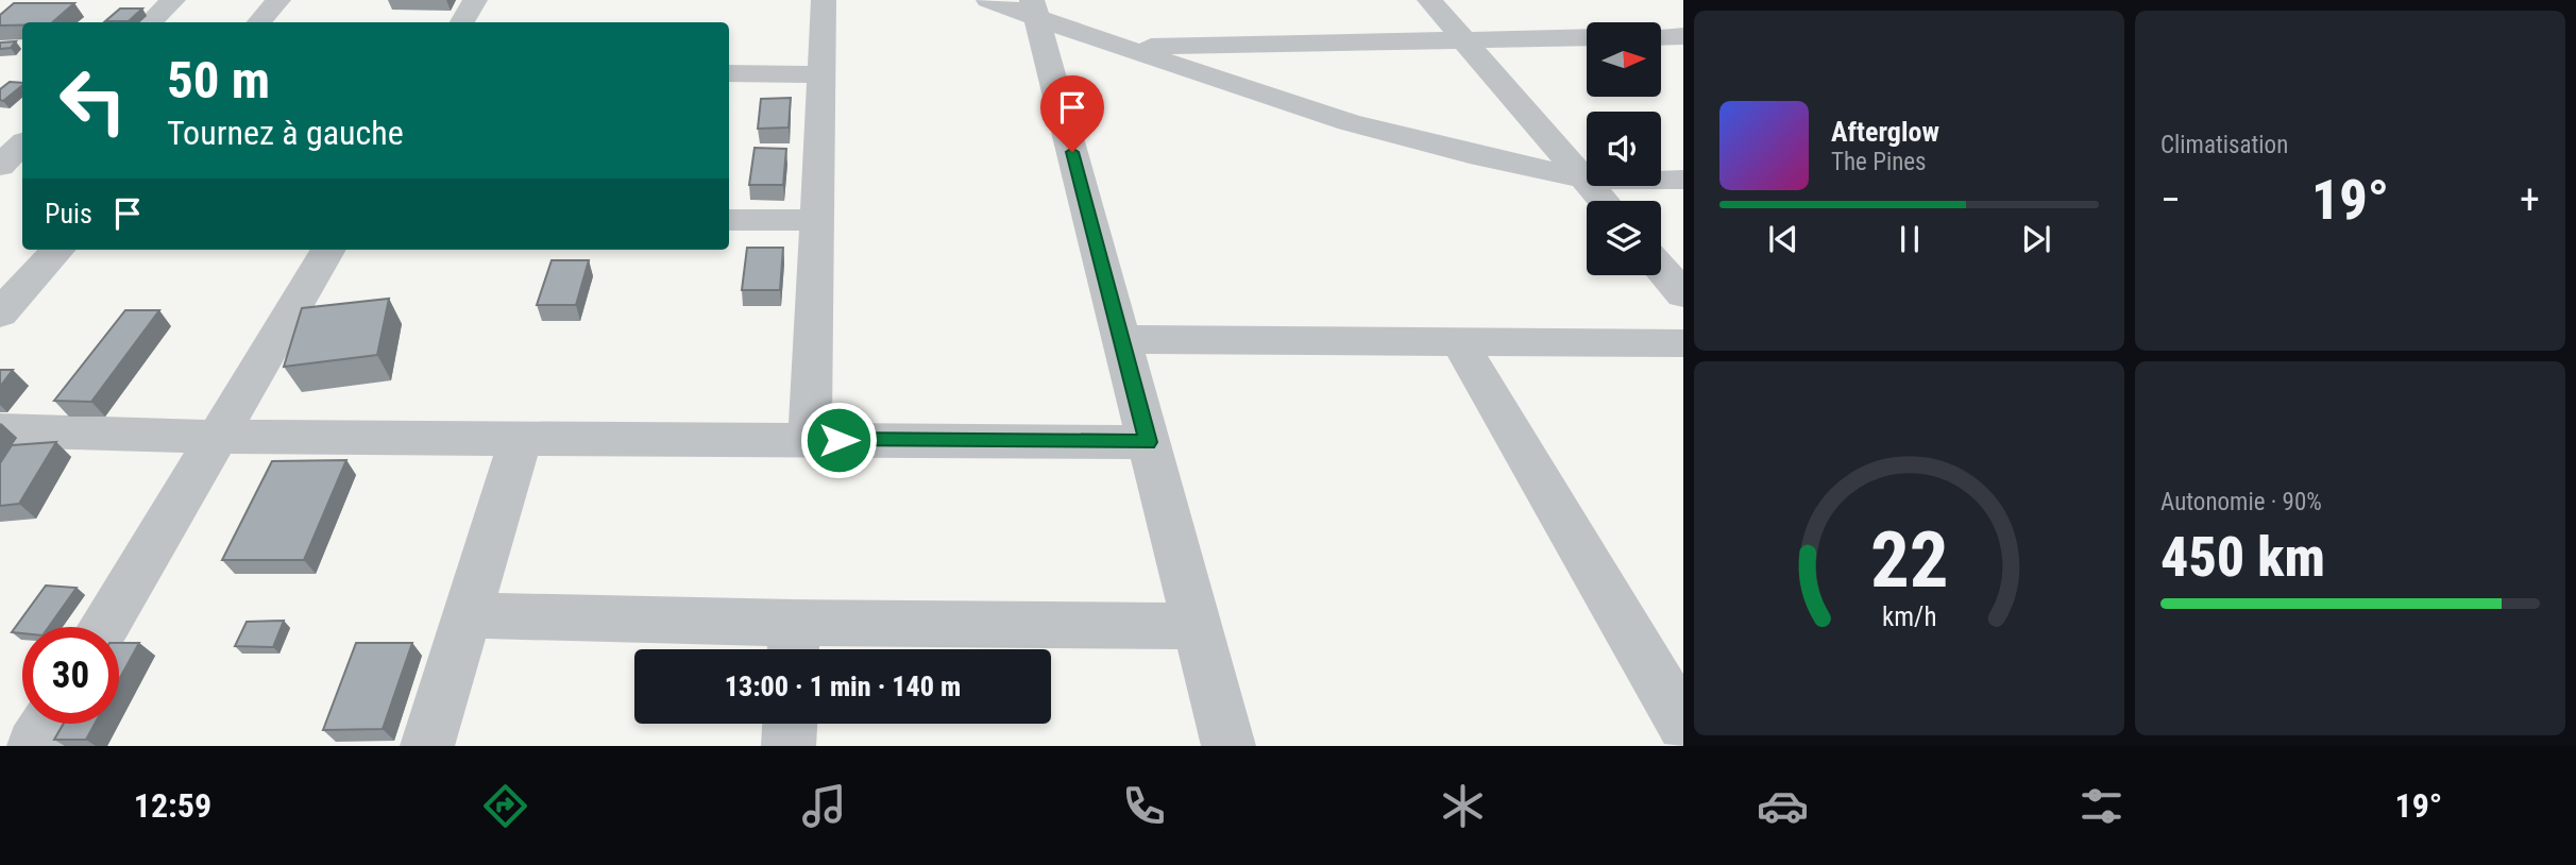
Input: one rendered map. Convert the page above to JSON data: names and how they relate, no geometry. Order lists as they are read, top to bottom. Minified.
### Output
{"north":"right","page":{"tile":["Climatisation",["Autonomie · 90%","450 km"]],"turn":["50 m","Tournez à gauche"],"song":["Afterglow","The Pines"],"heat":["−","19°","+"],"then":"Puis","limit":"30","trip":"13:00 · 1 min · 140 m","tabs":["12:59","19°"],"gauge":["22","km/h"]}}
